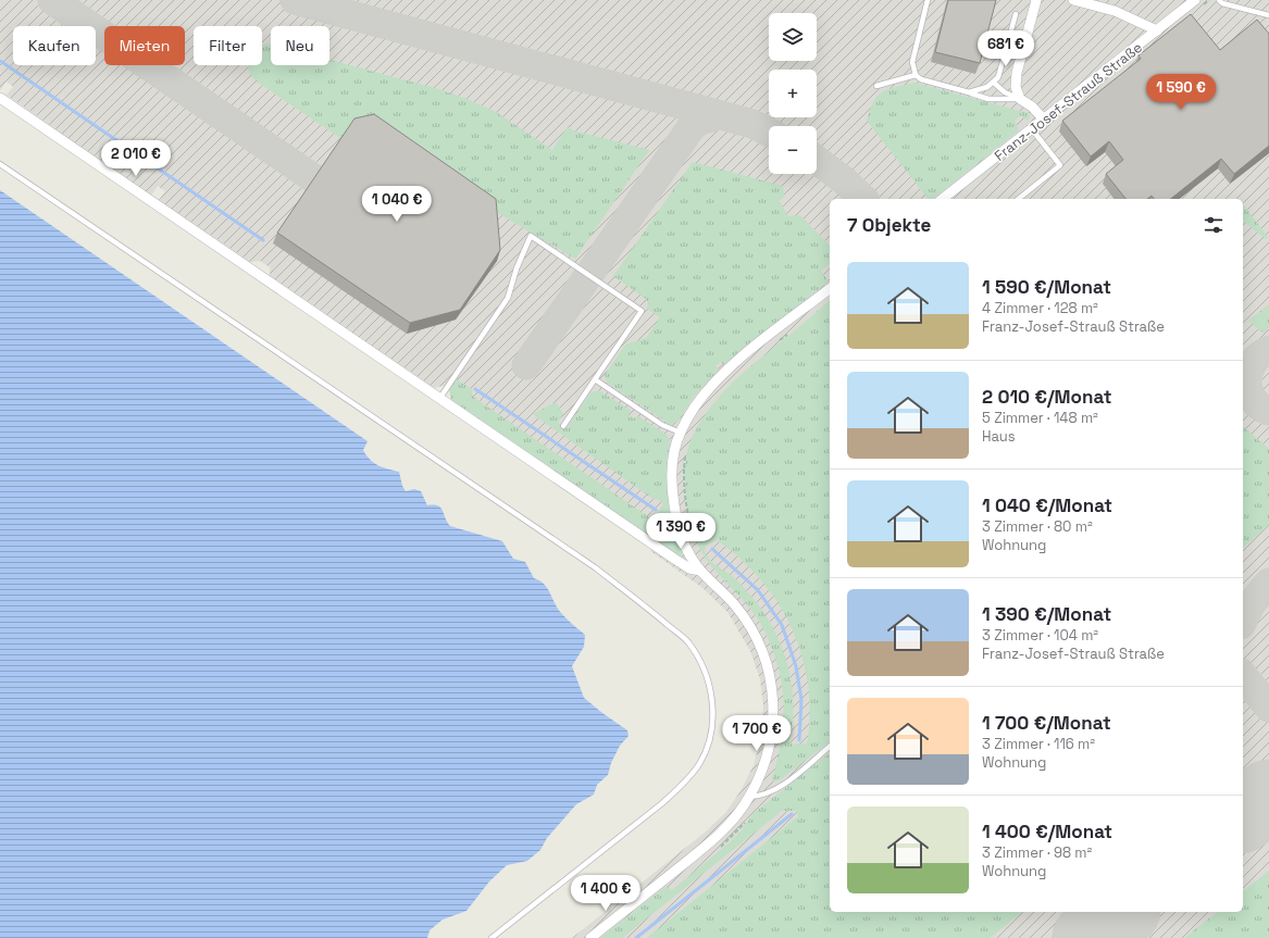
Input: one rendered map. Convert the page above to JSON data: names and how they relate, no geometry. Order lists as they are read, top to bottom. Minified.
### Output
{"streets":{"street":["Franz-Josef-Strauß Straße"]},"page":{"map_buttons":["+","−"],"chip":["Kaufen","Mieten","Filter","Neu"],"price":["681 €","1 590 €","2 010 €","1 040 €","1 390 €","1 700 €","1 400 €"],"heading":"7 Objekte","list":[{"name":"1 590 €/Monat","note":"4 Zimmer · 128 m² · Franz-Josef-Strauß Straße"},{"name":"2 010 €/Monat","note":"5 Zimmer · 148 m² · Haus"},{"name":"1 040 €/Monat","note":"3 Zimmer · 80 m² · Wohnung"},{"name":"1 390 €/Monat","note":"3 Zimmer · 104 m² · Franz-Josef-Strauß Straße"},{"name":"1 700 €/Monat","note":"3 Zimmer · 116 m² · Wohnung"},{"name":"1 400 €/Monat","note":"3 Zimmer · 98 m² · Wohnung"}]}}
